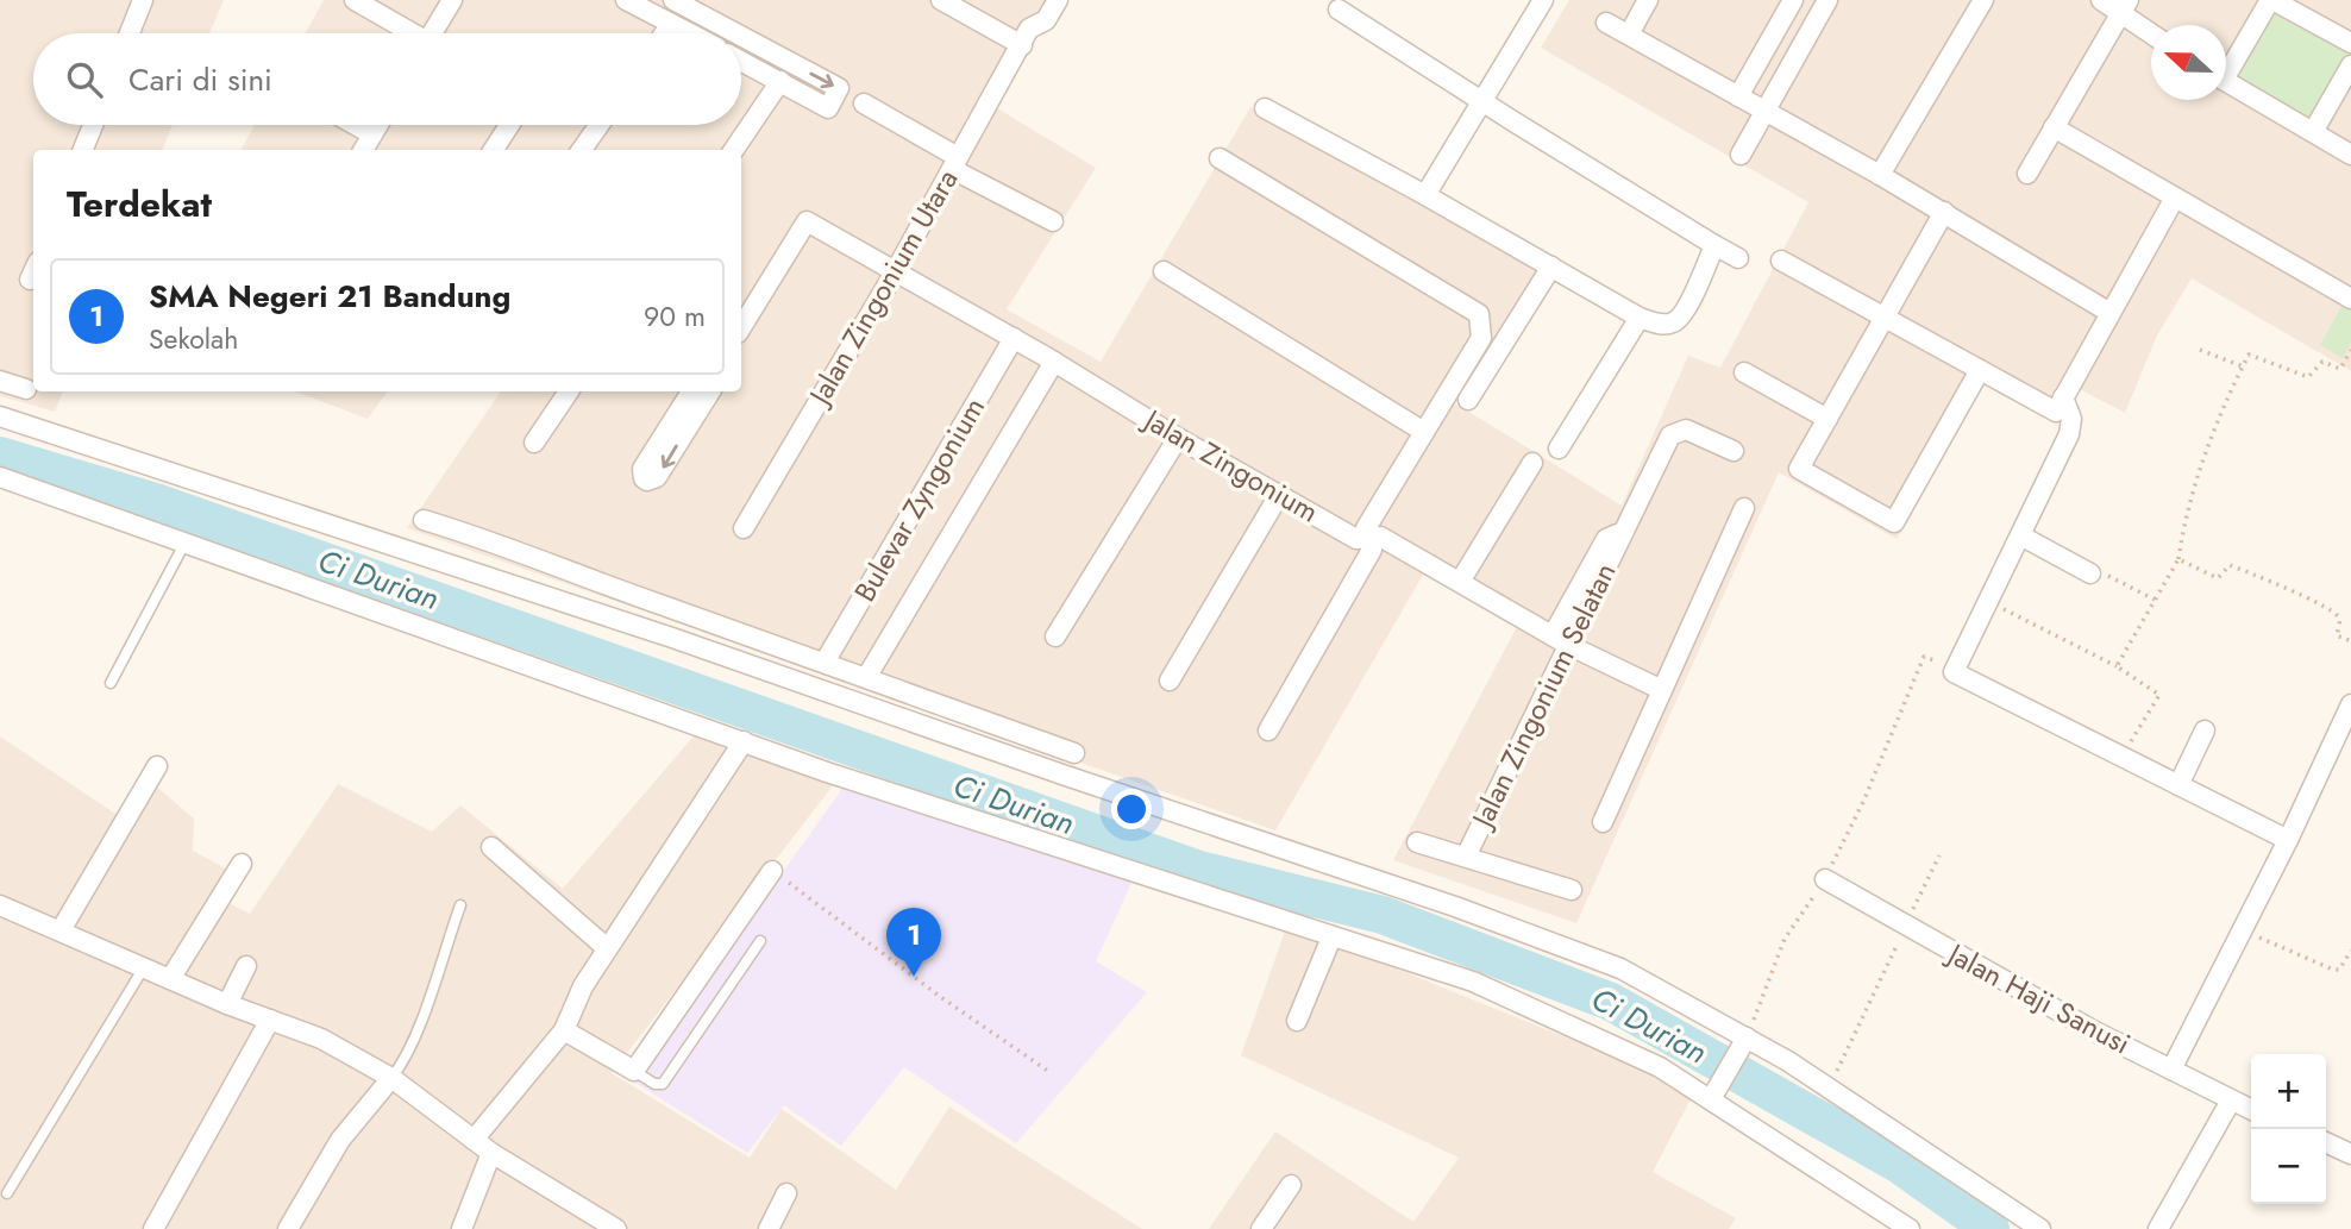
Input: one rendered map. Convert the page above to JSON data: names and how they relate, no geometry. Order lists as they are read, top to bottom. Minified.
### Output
{"streets":{"street":["Jalan Zingonium Utara","Jalan Zingonium","Bulevar Zyngonium","Jalan Zingonium Selatan","Jalan Haji Sanusi"]},"crossings":[["Jalan Zingonium Utara","Jalan Zingonium"],["Jalan Zingonium","Bulevar Zyngonium"],["Jalan Zingonium","Jalan Zingonium Selatan"]],"water":["Ci Durian"],"north":"left","page":{"search":"Cari di sini","heading":"Terdekat","list":[{"mark":"1","name":"SMA Negeri 21 Bandung","note":"Sekolah","value":"90 m"}],"pins":"1","map_buttons":["+","−"]}}
